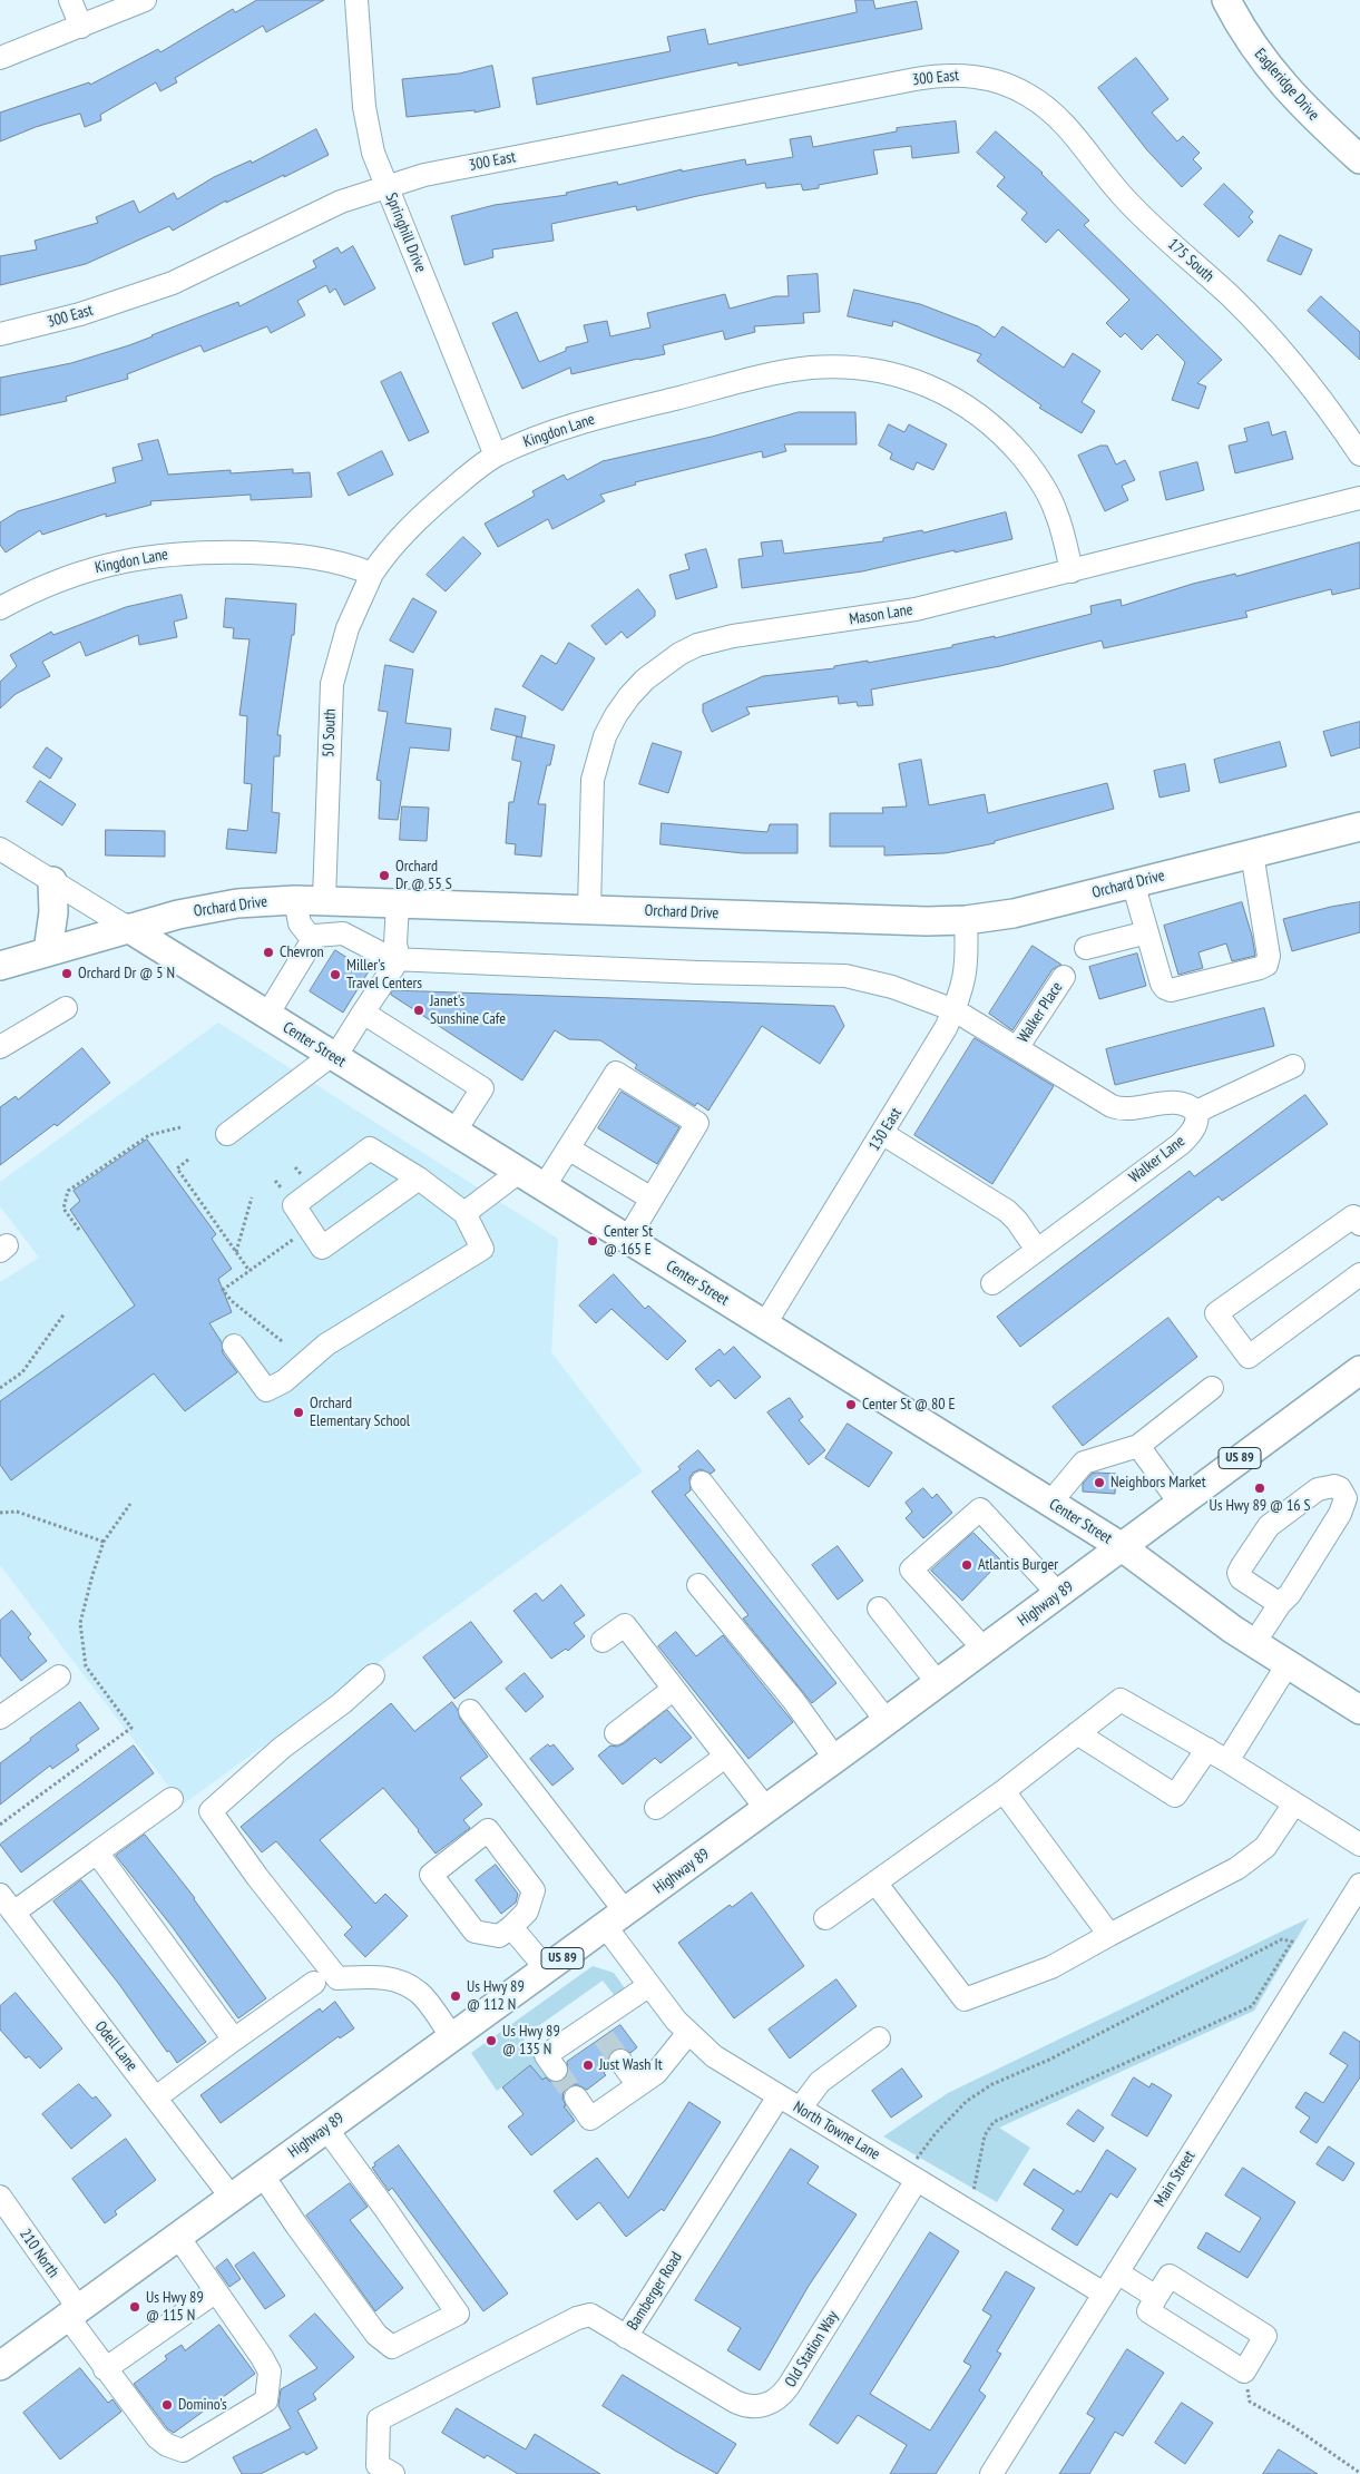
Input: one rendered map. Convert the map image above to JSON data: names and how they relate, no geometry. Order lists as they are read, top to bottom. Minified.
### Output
{"streets":{"main road":["Eagleridge Drive","Orchard Drive","Center Street","US 89","Highway 89"],"street":["300 East","Springhill Drive","175 South","Kingdon Lane","Mason Lane","50 South","Walker Place","130 East","Walker Lane","Odell Lane","North Towne Lane","Main Street","210 North","Bamberger Road","Old Station Way"]},"crossings":[["300 East","Springhill Drive"],["300 East","175 South"],["Springhill Drive","Kingdon Lane"],["Kingdon Lane","Mason Lane"],["Kingdon Lane","50 South"],["Mason Lane","Orchard Drive"],["50 South","Orchard Drive"],["Orchard Drive","Center Street"],["Orchard Drive","130 East"],["Center Street","130 East"],["Center Street","Highway 89"],["Highway 89","Odell Lane"],["Highway 89","North Towne Lane"],["Highway 89","210 North"],["North Towne Lane","Main Street"],["North Towne Lane","Bamberger Road"],["North Towne Lane","Old Station Way"],["Bamberger Road","Old Station Way"]],"places":["Orchard Dr @ 55 S","Chevron","Orchard Dr @ 5 N","Miller's Travel Centers","Janet's Sunshine Cafe","Center St @ 165 E","Center St @ 80 E","Orchard Elementary School","Neighbors Market","Us Hwy 89 @ 16 S","Atlantis Burger","Us Hwy 89 @ 112 N","Us Hwy 89 @ 135 N","Just Wash It","Us Hwy 89 @ 115 N","Domino's"]}
